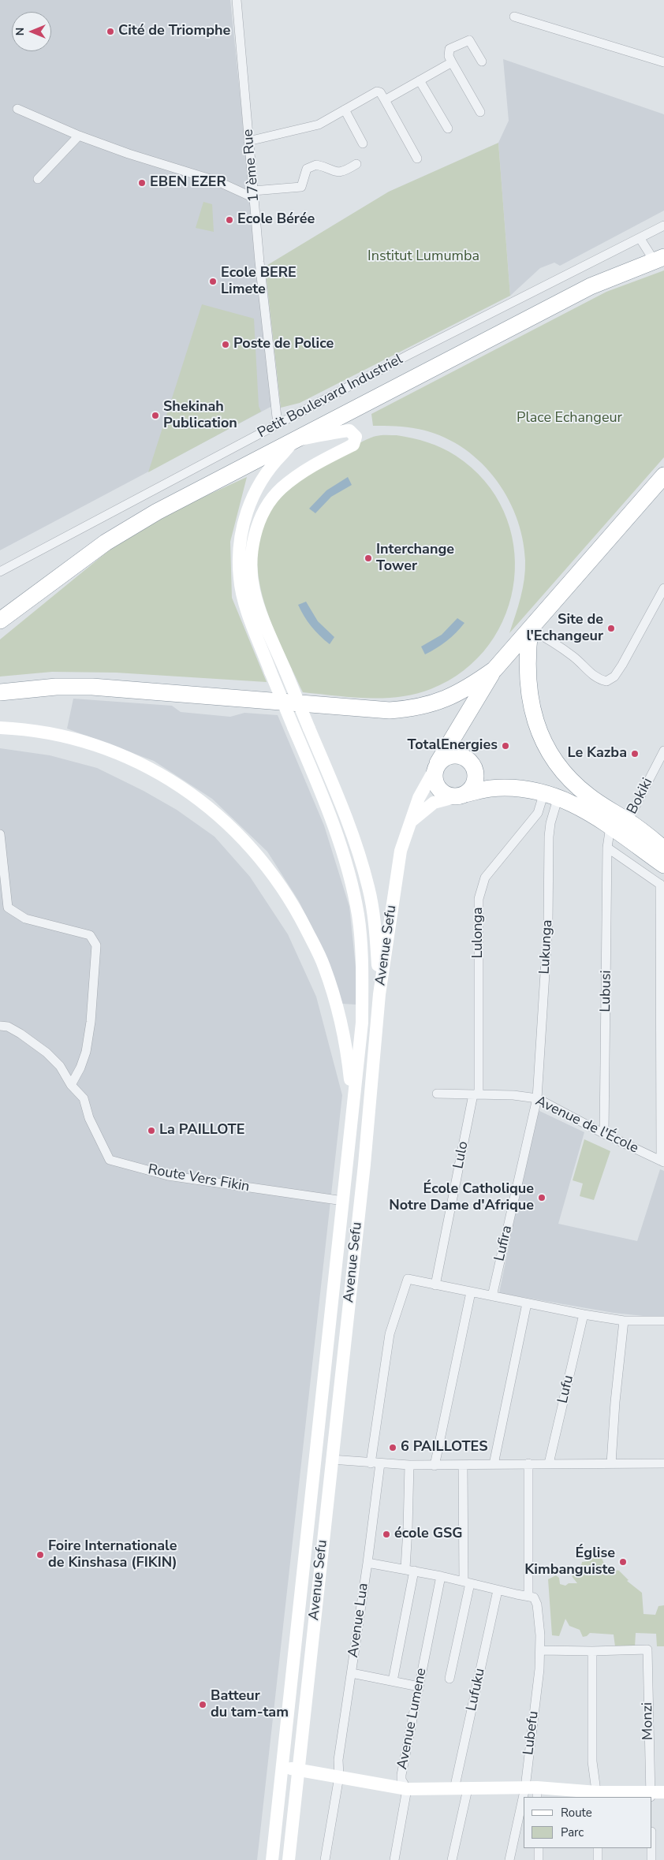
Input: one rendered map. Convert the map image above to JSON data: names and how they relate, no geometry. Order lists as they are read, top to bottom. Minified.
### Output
{"streets":{"main road":["Avenue Sefu"],"street":["17ème Rue","Petit Boulevard Industriel","Bokiki","Lulonga","Lukunga","Lubusi","Avenue de l'École","Lulo","Route Vers Fikin","Lufira","Lufu","Avenue Lua","Lufuku","Avenue Lumene","Monzi","Lubefu"]},"crossings":[["17ème Rue","Petit Boulevard Industriel"],["Lulonga","Lukunga"],["Lulonga","Avenue de l'École"],["Lulonga","Lulo"],["Avenue Sefu","Route Vers Fikin"],["Lukunga","Avenue de l'École"],["Lukunga","Lufira"],["Lubusi","Avenue de l'École"],["Avenue de l'École","Lulo"],["Avenue de l'École","Lufira"],["Lulo","Avenue Lua"]],"parks":["Institut Lumumba","Place Echangeur"],"places":["Cité de Triomphe","EBEN EZER","Ecole Bérée","Ecole BERE Limete","Poste de Police","Shekinah Publication","Interchange Tower","Site de l'Echangeur","TotalEnergies","Le Kazba","La PAILLOTE","École Catholique Notre Dame d'Afrique","6 PAILLOTES","école GSG","Foire Internationale de Kinshasa (FIKIN)","Église Kimbanguiste","Batteur du tam-tam"],"legend":["Route","Parc"],"north":"left"}
